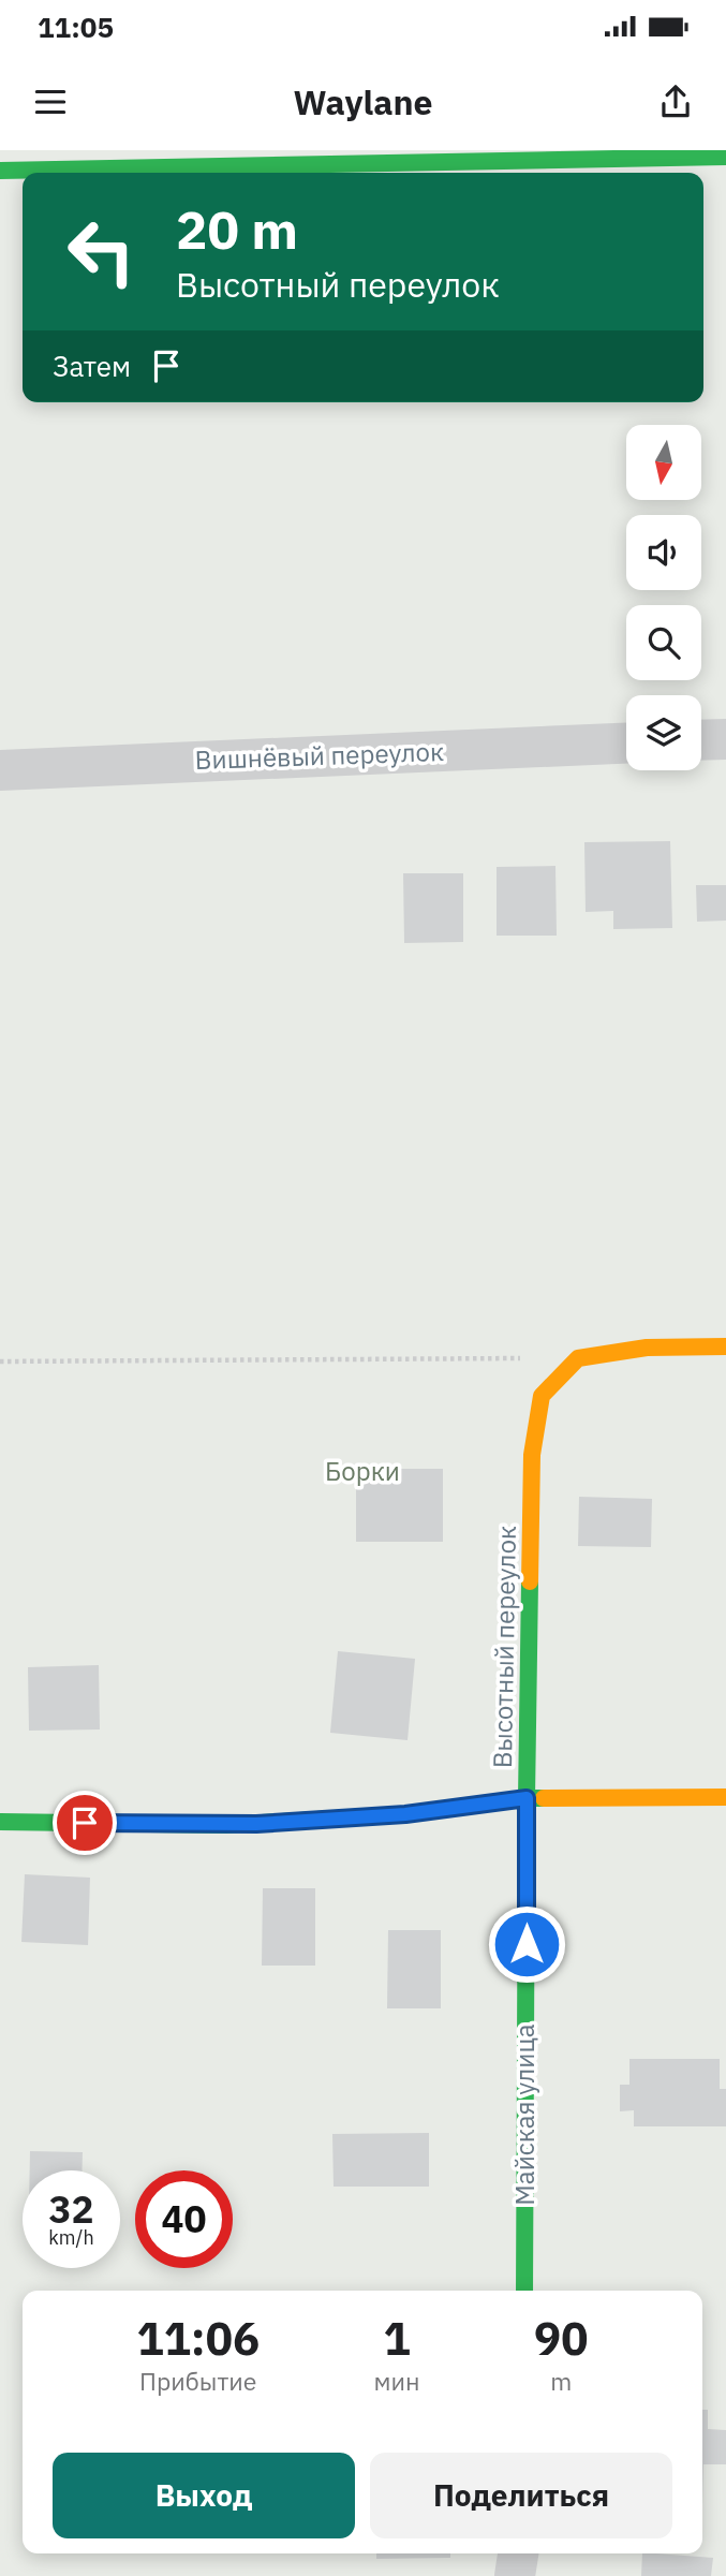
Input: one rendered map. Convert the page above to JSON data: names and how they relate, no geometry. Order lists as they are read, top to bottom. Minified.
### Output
{"streets":{"street":["Вишнёвый переулок","Высотный переулок","Майская улица"]},"crossings":[["Высотный переулок","Майская улица"]],"parks":["Борки"],"north":"bottom","page":{"status":"11:05","header":"Waylane","turn":["20 m","Высотный переулок"],"then":"Затем","speed":"32 km/h","limit":"40","eta":["11:06","Прибытие","1","мин","90","m"],"buttons":["Выход","Поделиться"]}}
